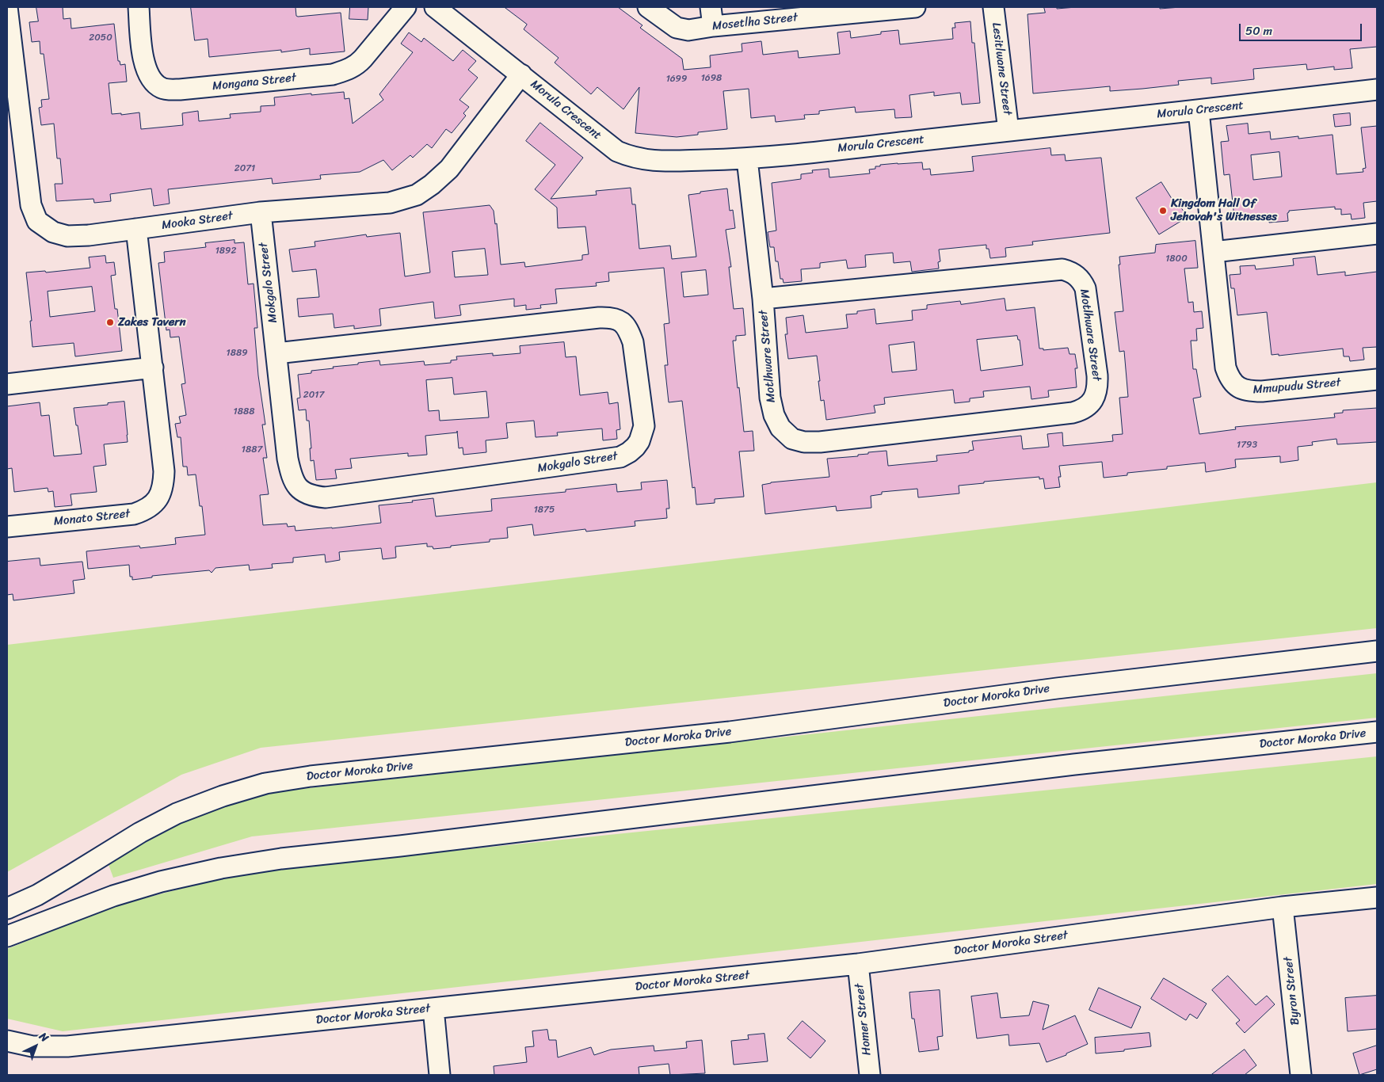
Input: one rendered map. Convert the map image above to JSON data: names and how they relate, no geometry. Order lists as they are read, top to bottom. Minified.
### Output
{"streets":{"street":["Mosetlha Street","Lesitlwane Street","Mongana Street","Morula Crescent","Mooka Street","Mokgalo Street","Motlhware Street","Mmupudu Street","Monato Street","Doctor Moroka Drive","Doctor Moroka Street","Byron Street","Homer Street"]},"crossings":[["Lesitlwane Street","Morula Crescent"],["Morula Crescent","Mooka Street"],["Morula Crescent","Motlhware Street"],["Morula Crescent","Mmupudu Street"],["Mooka Street","Mokgalo Street"],["Mooka Street","Monato Street"],["Doctor Moroka Street","Byron Street"],["Doctor Moroka Street","Homer Street"]],"places":["Kingdom Hall Of Jehovah's Witnesses","Zakes Tavern"],"house_numbers":["2050","1698","1699","2071","1892","1800","1889","2017","1888","1793","1887","1875"],"scale_bar":"50 m","north":"top right"}
